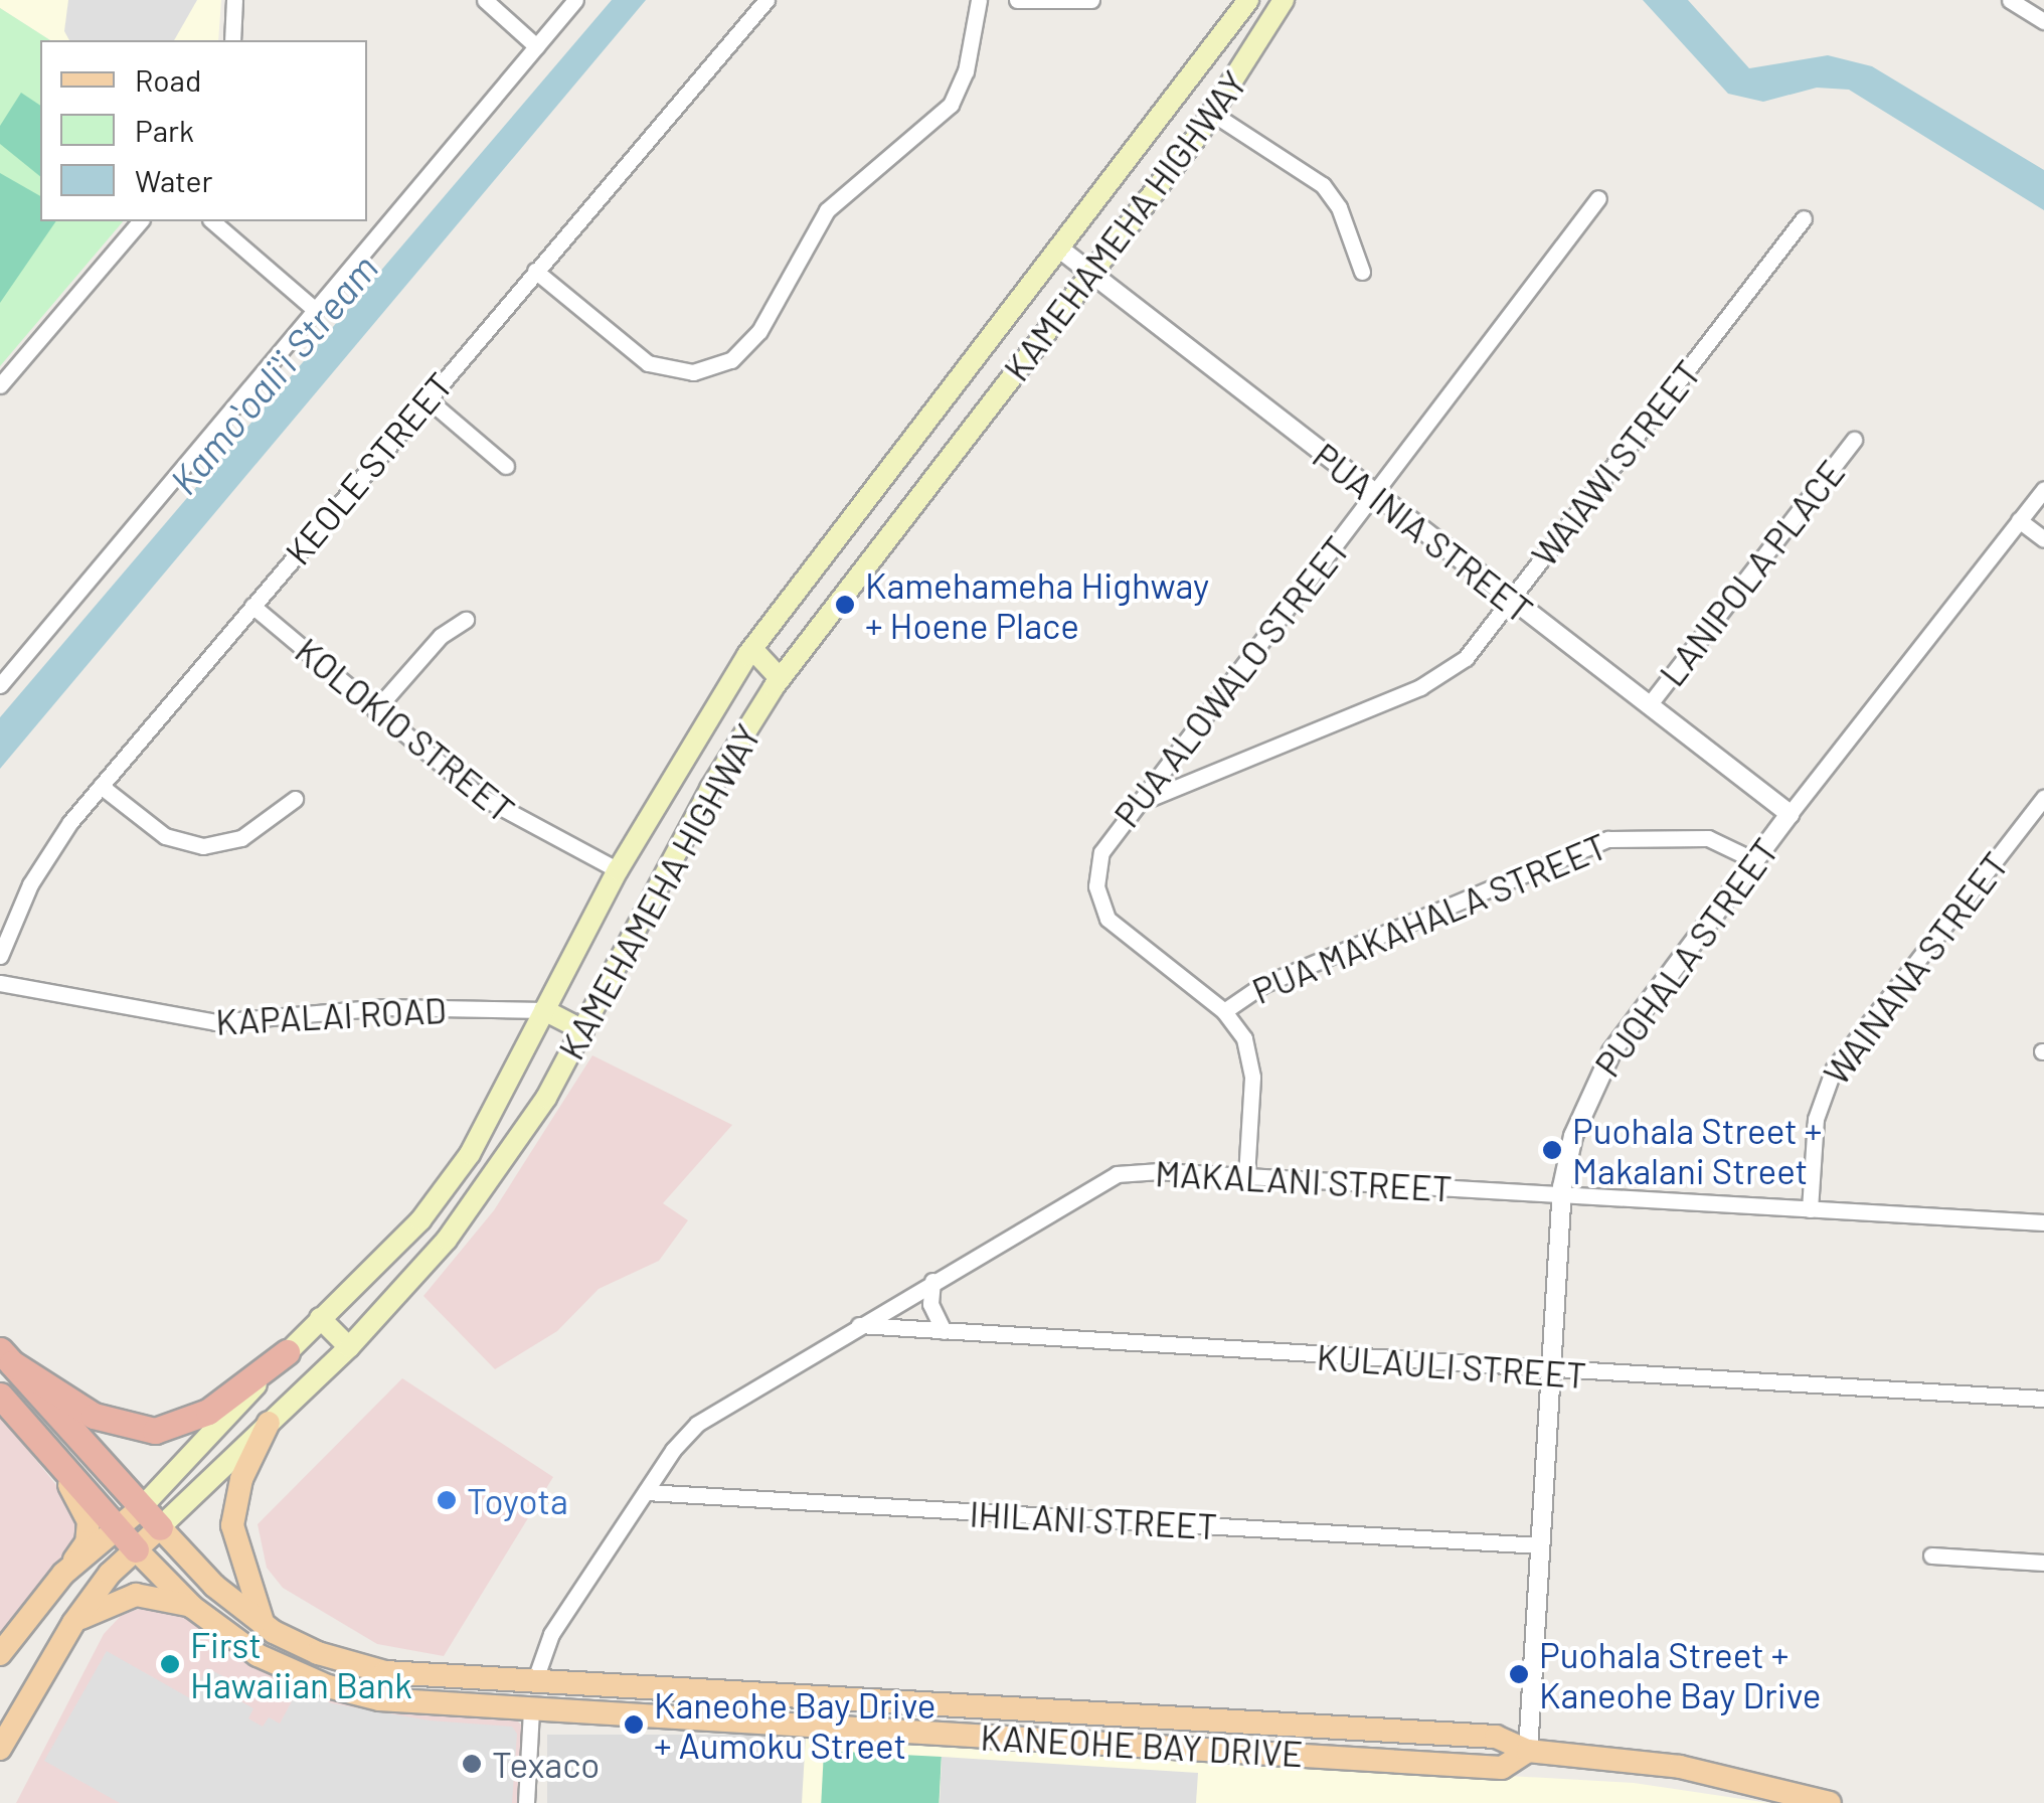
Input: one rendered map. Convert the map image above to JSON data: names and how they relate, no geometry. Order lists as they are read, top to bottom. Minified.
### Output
{"streets":{"main road":["KAMEHAMEHA HIGHWAY","KANEOHE BAY DRIVE"],"street":["WAIAWI STREET","KEOLE STREET","PUA INIA STREET","LANIPOLA PLACE","PUA ALOWALO STREET","KOLOKIO STREET","PUA MAKAHALA STREET","PUOHALA STREET","WAINANA STREET","KAPALAI ROAD","MAKALANI STREET","KULAULI STREET","IHILANI STREET"]},"crossings":[["KAMEHAMEHA HIGHWAY","PUA INIA STREET"],["KAMEHAMEHA HIGHWAY","KOLOKIO STREET"],["KAMEHAMEHA HIGHWAY","KAPALAI ROAD"],["KAMEHAMEHA HIGHWAY","KANEOHE BAY DRIVE"],["WAIAWI STREET","PUA INIA STREET"],["WAIAWI STREET","PUA ALOWALO STREET"],["KEOLE STREET","KOLOKIO STREET"],["PUA INIA STREET","LANIPOLA PLACE"],["PUA INIA STREET","PUA ALOWALO STREET"],["PUA INIA STREET","PUOHALA STREET"],["PUA ALOWALO STREET","PUA MAKAHALA STREET"],["PUA ALOWALO STREET","MAKALANI STREET"],["PUA MAKAHALA STREET","PUOHALA STREET"],["PUOHALA STREET","MAKALANI STREET"],["PUOHALA STREET","KULAULI STREET"],["PUOHALA STREET","IHILANI STREET"],["PUOHALA STREET","KANEOHE BAY DRIVE"],["WAINANA STREET","MAKALANI STREET"],["MAKALANI STREET","KULAULI STREET"],["MAKALANI STREET","IHILANI STREET"],["MAKALANI STREET","KANEOHE BAY DRIVE"]],"water":["Kamoʻoaliʻi Stream"],"places":["Kamehameha Highway + Hoene Place","Puohala Street + Makalani Street","Toyota","First Hawaiian Bank","Puohala Street + Kaneohe Bay Drive","Kaneohe Bay Drive + Aumoku Street","Texaco"],"legend":["Road","Park","Water"]}
